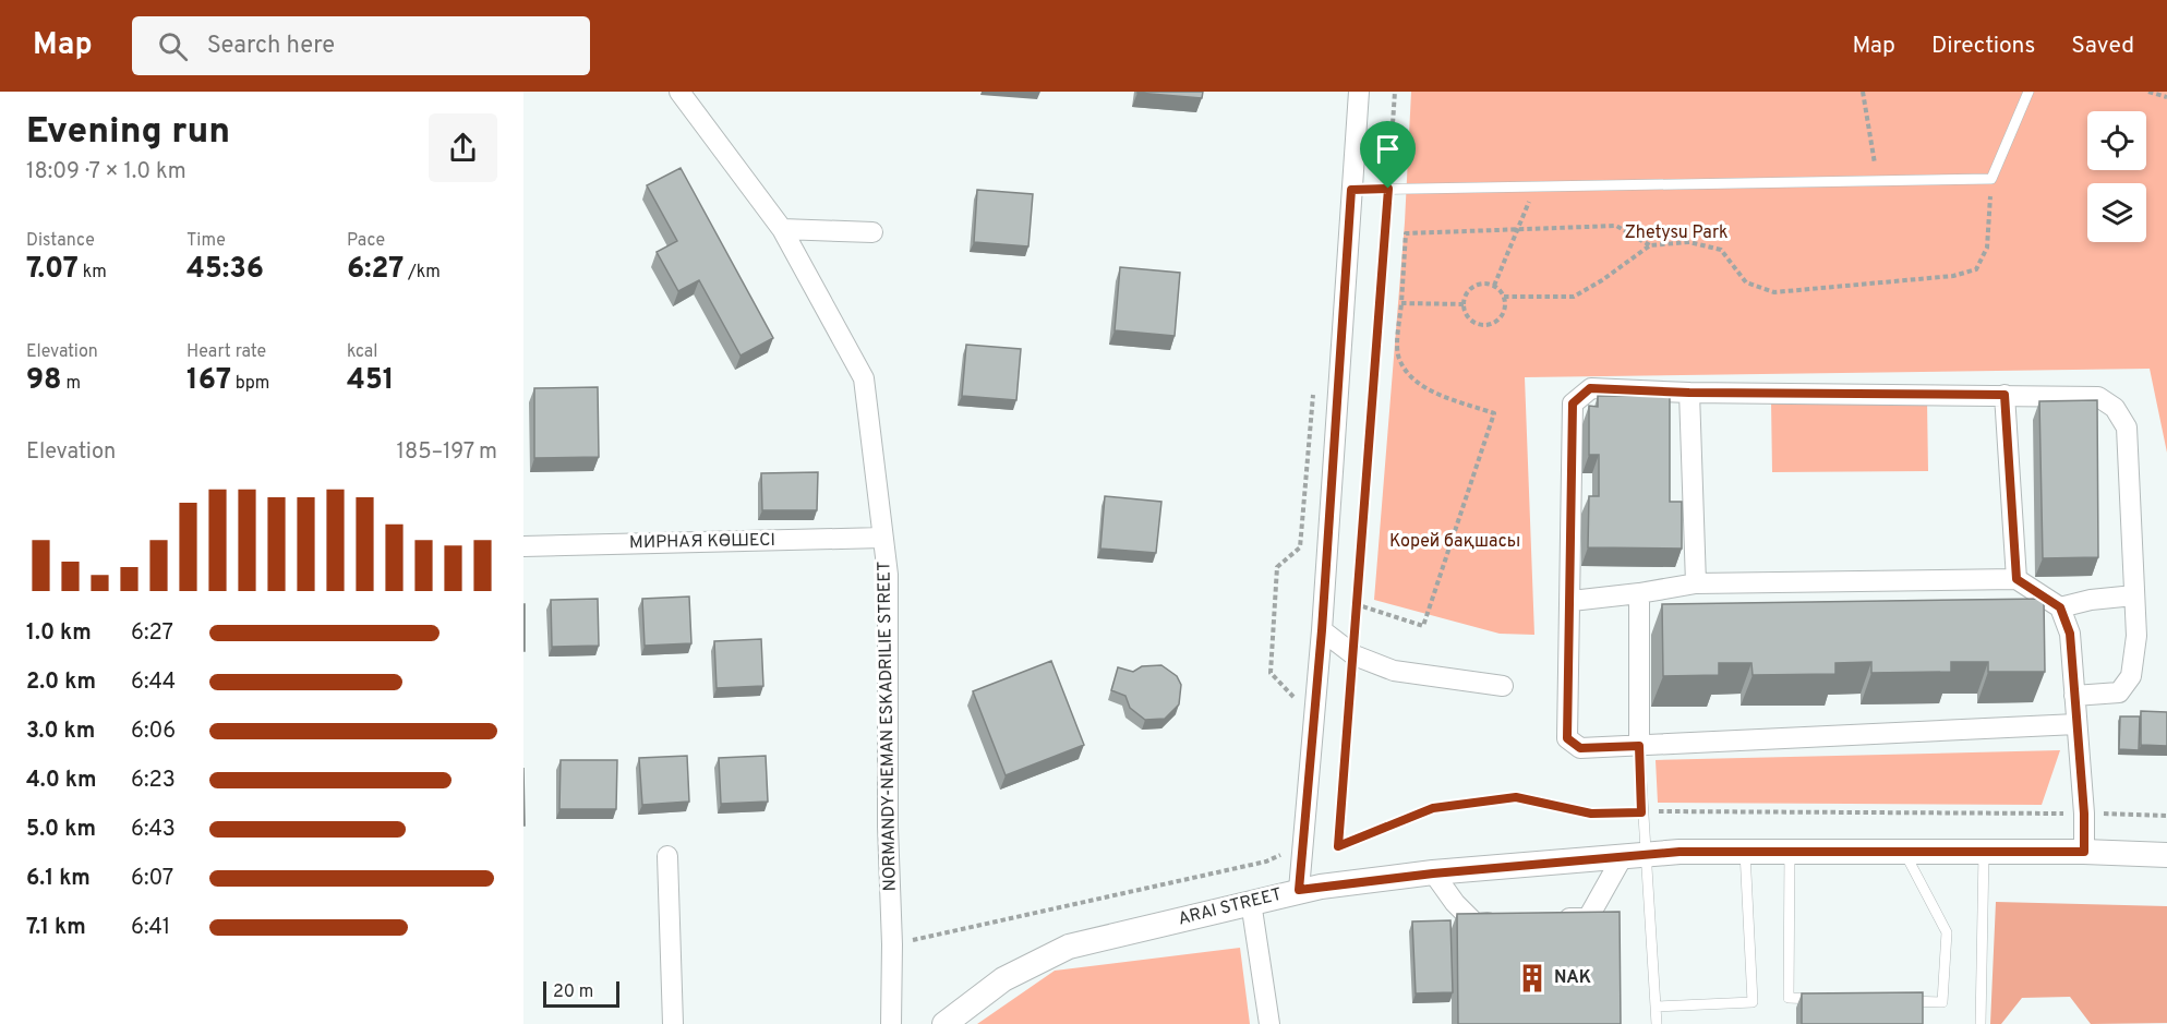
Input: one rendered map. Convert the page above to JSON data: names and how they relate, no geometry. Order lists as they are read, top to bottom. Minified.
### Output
{"streets":{"street":["МИРНАЯ КӨШЕСІ","NORMANDY-NEMAN ESKADRILIE STREET","ARAI STREET"]},"crossings":[["МИРНАЯ КӨШЕСІ","NORMANDY-NEMAN ESKADRILIE STREET"]],"parks":["Zhetysu Park","Корей бақшасы"],"places":{"building":["NAK"]},"scale_bar":"20 m","page":{"header":"Map","search":"Search here","nav":["Map","Directions","Saved"],"heading":["Evening run","18:09 · 7 × 1.0 km"],"stats":[["Distance","7.07 km"],["Time","45:36"],["Pace","6:27 /km"],["Elevation","98 m"],["Heart rate","167 bpm"],["kcal","451"]],"chart":["Elevation","185–197 m"],"list":[{"name":"1.0 km","note":"6:27"},{"name":"2.0 km","note":"6:44"},{"name":"3.0 km","note":"6:06"},{"name":"4.0 km","note":"6:23"},{"name":"5.0 km","note":"6:43"},{"name":"6.1 km","note":"6:07"},{"name":"7.1 km","note":"6:41"}],"scale":"20 m"}}
